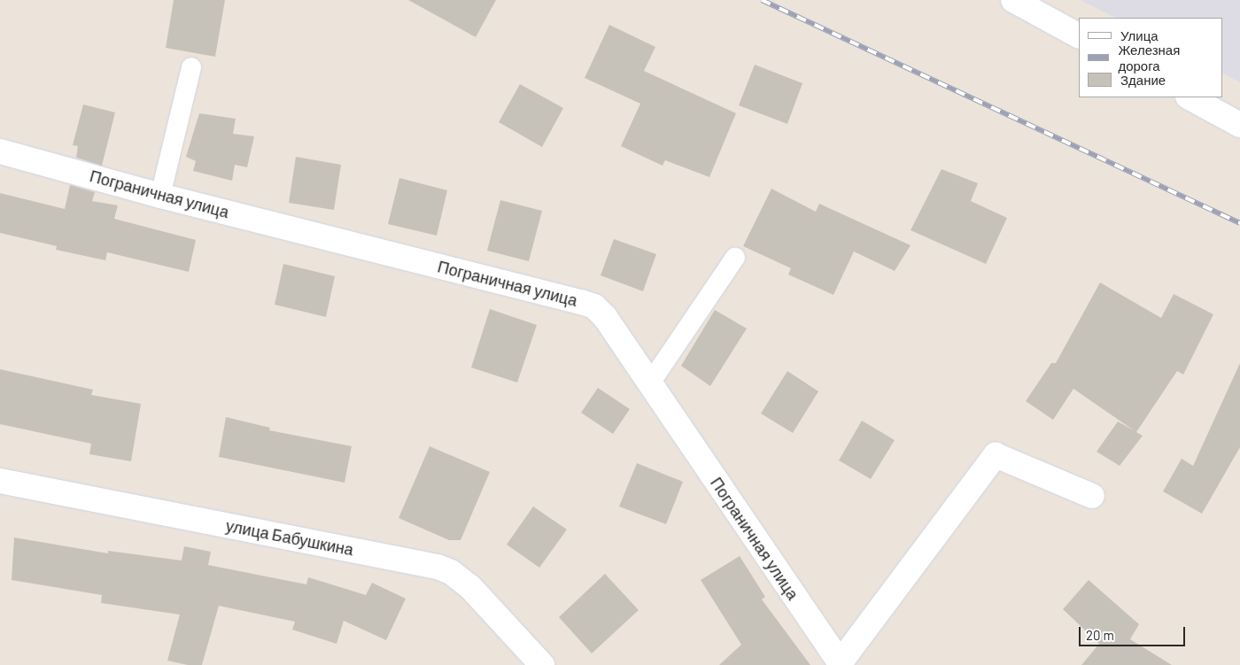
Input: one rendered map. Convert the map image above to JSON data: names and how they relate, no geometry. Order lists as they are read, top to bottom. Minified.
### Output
{"streets":{"street":["Пограничная улица","улица Бабушкина"]},"legend":["Улица","Железная дорога","Здание"],"scale_bar":"20 m"}
